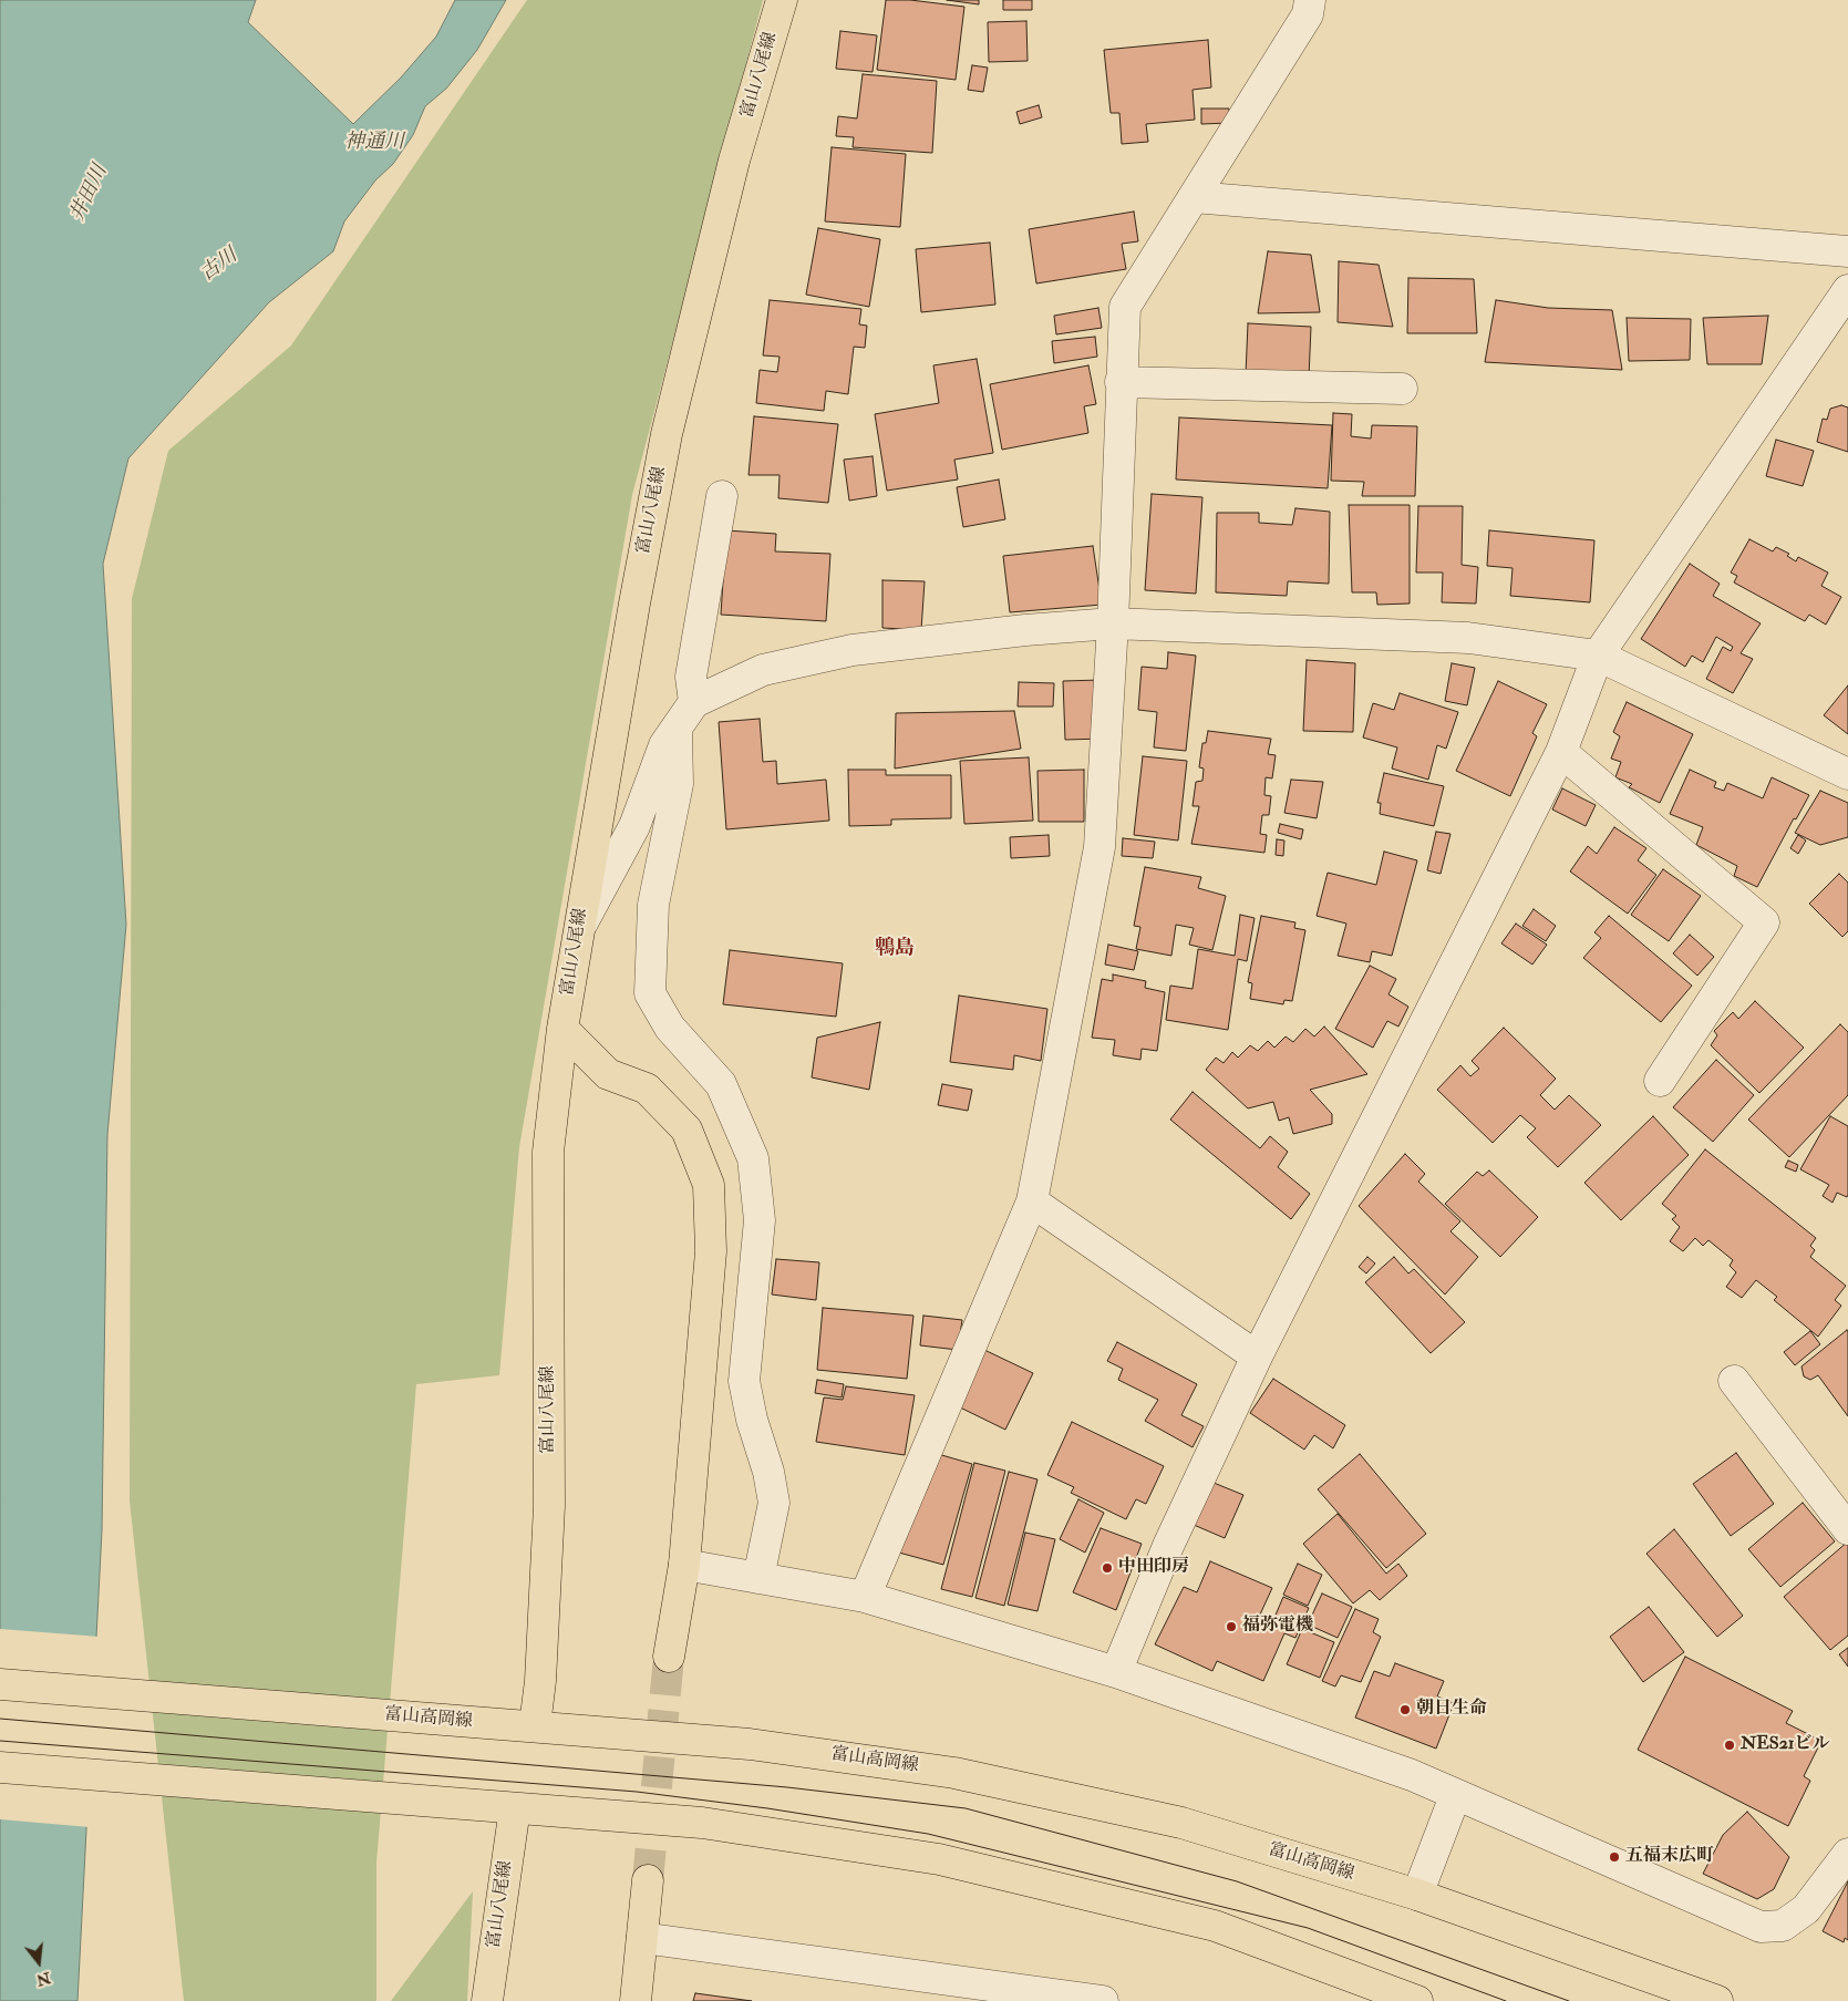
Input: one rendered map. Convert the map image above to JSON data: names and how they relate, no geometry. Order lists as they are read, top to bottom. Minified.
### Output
{"streets":{"main road":["富山八尾線","富山高岡線"]},"crossings":[["富山八尾線","富山高岡線"]],"districts":["鵯島"],"water":["神通川","井田川","古川"],"places":["中田印房","福弥電機","朝日生命","NES21ビル","五福末広町"],"north":"bottom"}
